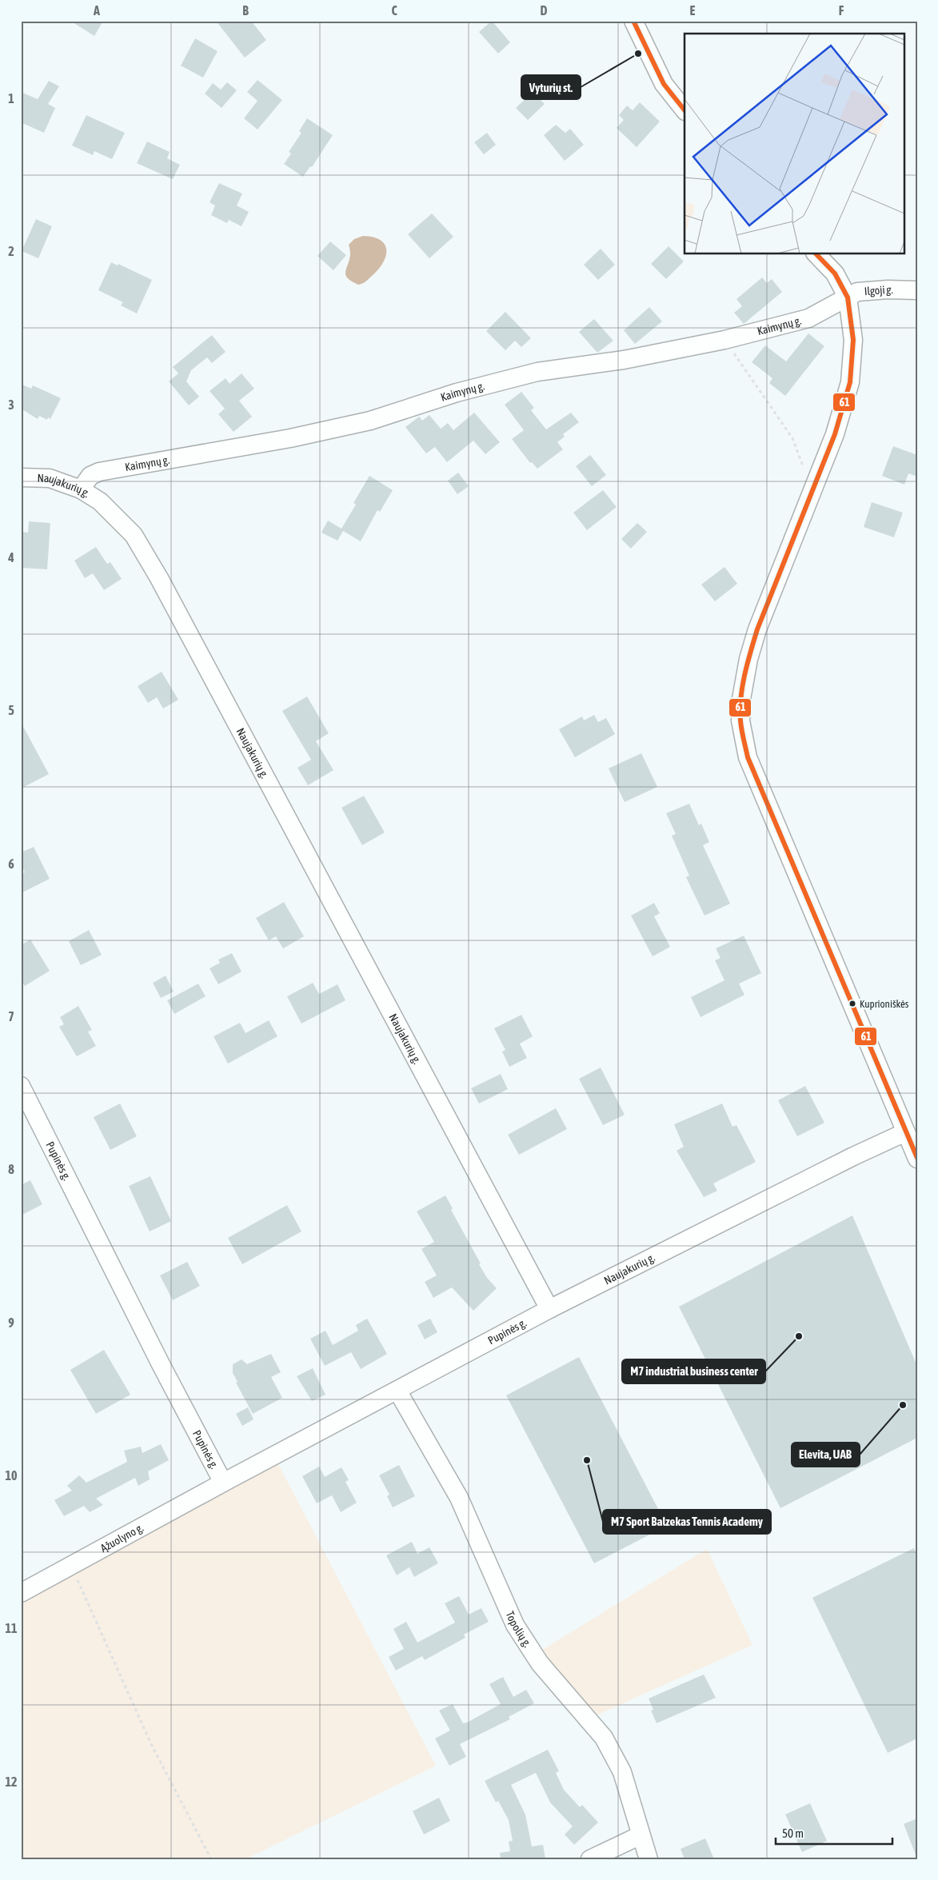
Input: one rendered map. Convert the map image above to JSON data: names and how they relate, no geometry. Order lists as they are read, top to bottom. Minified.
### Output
{"streets":{"street":["Ilgoji g.","Kaimynų g.","Naujakurių g.","Pupinės g.","Ąžuolyno g.","Topolių g."]},"crossings":[["Ilgoji g.","Kaimynų g."],["Kaimynų g.","Naujakurių g."],["Naujakurių g.","Pupinės g."],["Pupinės g.","Ąžuolyno g."],["Pupinės g.","Topolių g."]],"places":["Vyturių st.","Kuprioniškės","M7 industrial business center","Elevita, UAB","M7 Sport Balzekas Tennis Academy"],"lines":["transit line 61"],"scale_bar":"50 m","grid":{"columns":["A","B","C","D","E","F"],"rows":["1","2","3","4","5","6","7","8","9","10","11","12"]}}
